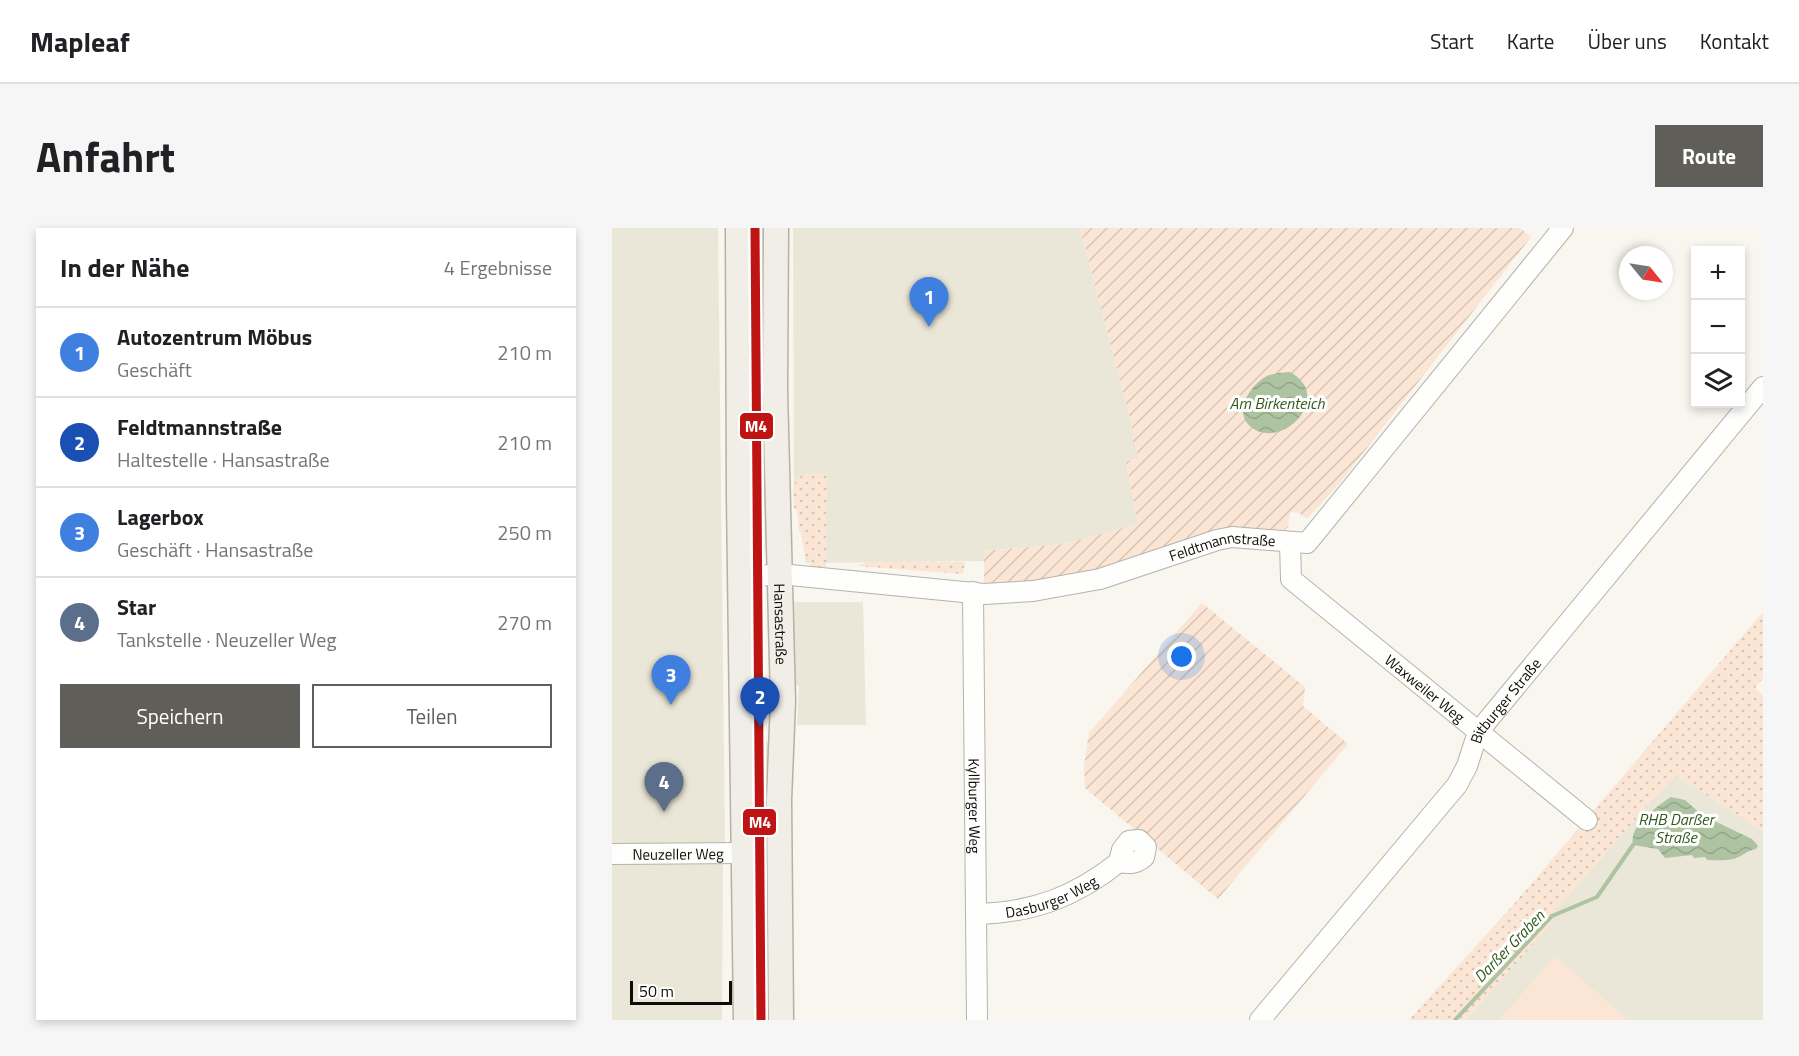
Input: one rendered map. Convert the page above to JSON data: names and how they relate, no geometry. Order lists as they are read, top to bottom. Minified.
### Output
{"streets":{"main road":["Hansastraße"],"street":["Feldtmannstraße","Waxweiler Weg","Bitburger Straße","Kyllburger Weg","Neuzeller Weg","Dasburger Weg"]},"crossings":[["Feldtmannstraße","Hansastraße"],["Feldtmannstraße","Waxweiler Weg"],["Feldtmannstraße","Kyllburger Weg"],["Waxweiler Weg","Bitburger Straße"],["Kyllburger Weg","Dasburger Weg"]],"water":["Am Birkenteich","RHB Darßer Straße","Darßer Graben"],"lines":["transit line M4"],"scale_bar":"50 m","north":"bottom right","page":{"header":"Mapleaf","nav":["Start","Karte","Über uns","Kontakt"],"title":"Anfahrt","buttons":["Route",["Speichern","Teilen"]],"heading":["In der Nähe","4 Ergebnisse"],"map_buttons":["+","−"],"pins":["1","3","2","4"],"list":[{"mark":"1","name":"Autozentrum Möbus","note":"Geschäft","value":"210 m"},{"mark":"2","name":"Feldtmannstraße","note":"Haltestelle · Hansastraße","value":"210 m"},{"mark":"3","name":"Lagerbox","note":"Geschäft · Hansastraße","value":"250 m"},{"mark":"4","name":"Star","note":"Tankstelle · Neuzeller Weg","value":"270 m"}],"scale":"50 m"}}
